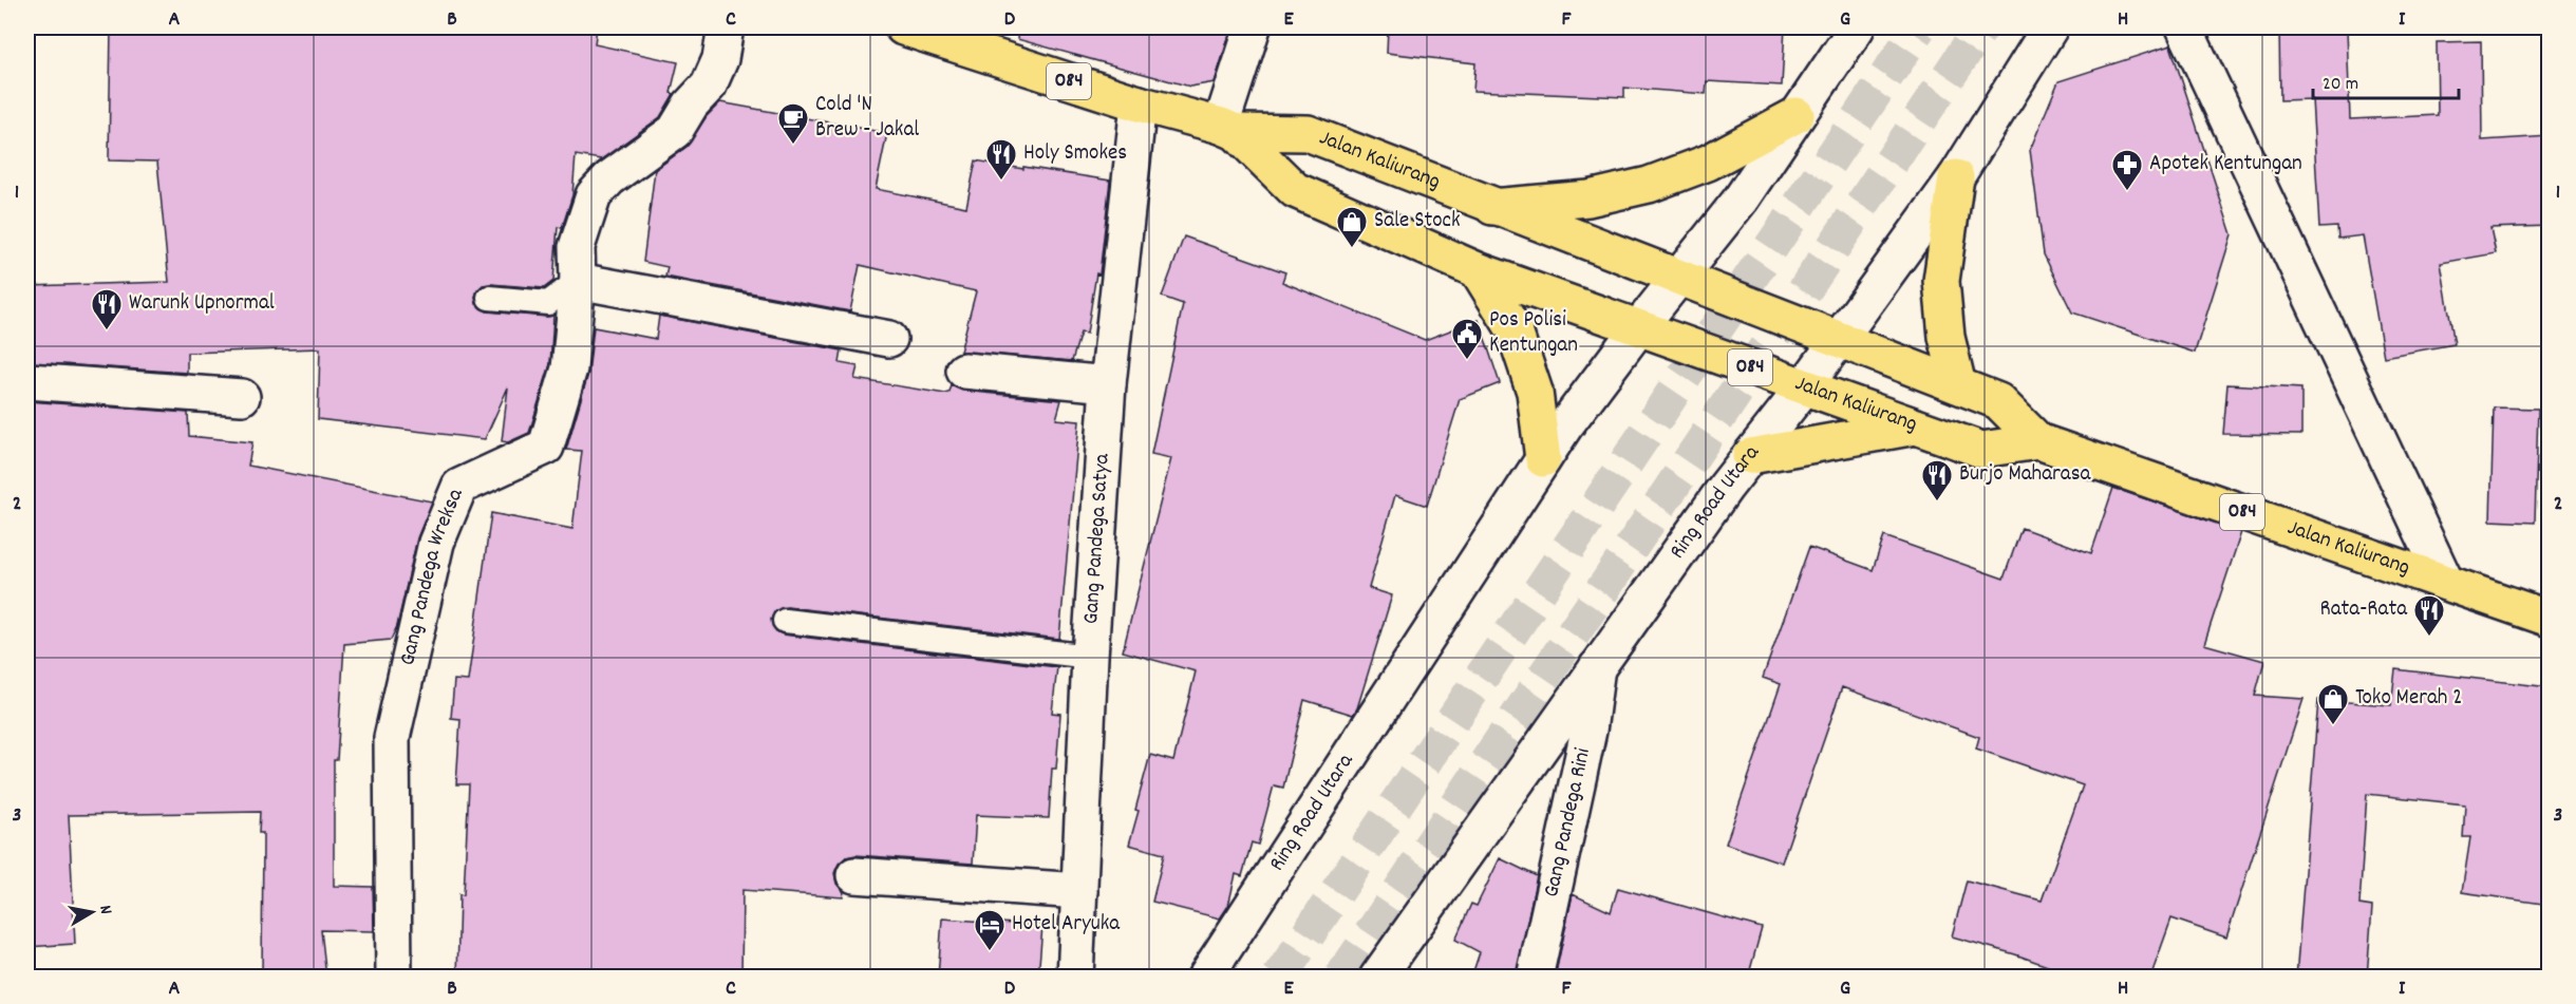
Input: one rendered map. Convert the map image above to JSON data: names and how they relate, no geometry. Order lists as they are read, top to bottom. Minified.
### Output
{"streets":{"main road":["084","Jalan Kaliurang"],"street":["Ring Road Utara","Gang Pandega Satya","Gang Pandega Wreksa","Gang Pandega Rini"]},"crossings":[["Jalan Kaliurang","Ring Road Utara"],["Jalan Kaliurang","Gang Pandega Satya"],["Ring Road Utara","Gang Pandega Rini"]],"places":{"cafe":["Cold 'N Brew - Jakal"],"restaurant":["Holy Smokes","Warunk Upnormal","Burjo Maharasa","Rata-Rata"],"pharmacy":["Apotek Kentungan"],"shop":["Sale Stock","Toko Merah 2"],"public building":["Pos Polisi Kentungan"],"hotel":["Hotel Aryuka"]},"scale_bar":"20 m","north":"right","grid":{"columns":["A","B","C","D","E","F","G","H","I"],"rows":["1","2","3"]}}
